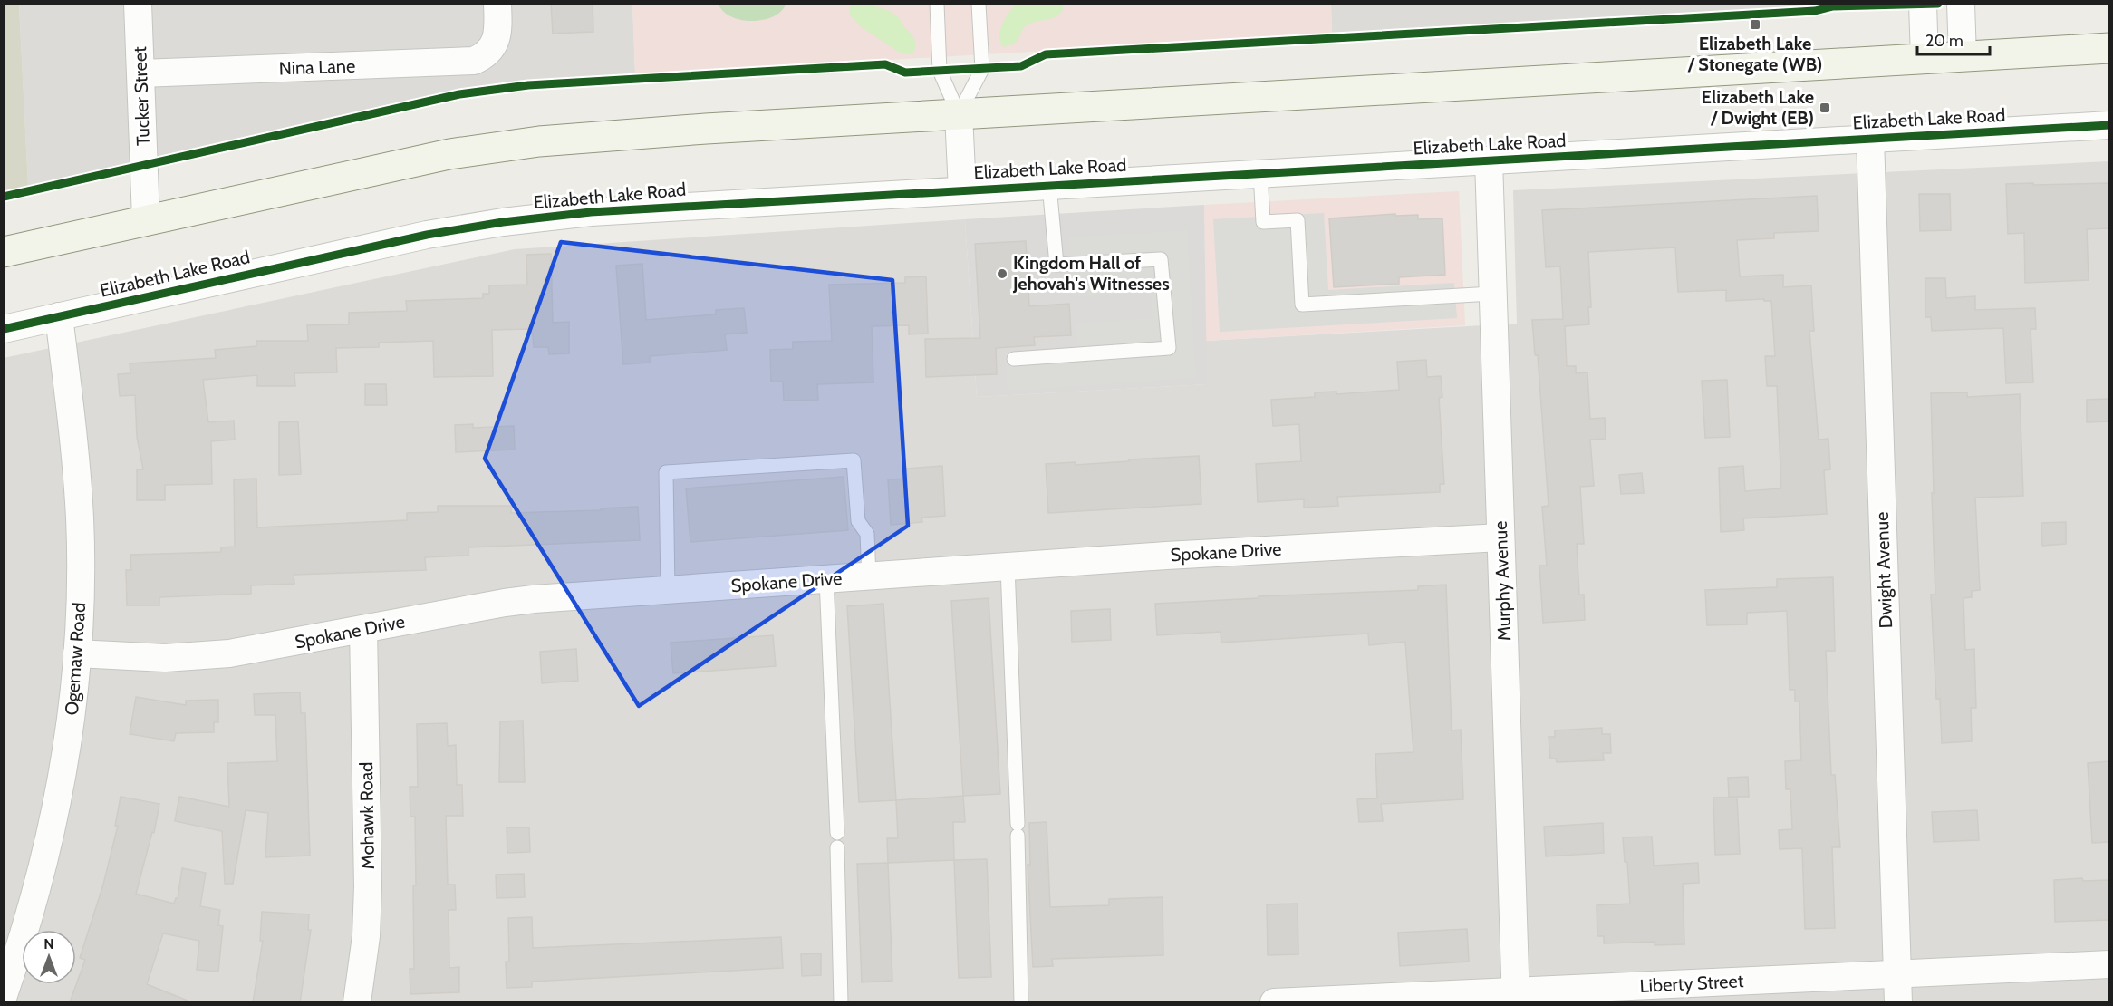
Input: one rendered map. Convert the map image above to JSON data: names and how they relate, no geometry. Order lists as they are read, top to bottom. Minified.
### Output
{"streets":{"street":["Nina Lane","Tucker Street","Elizabeth Lake Road","Spokane Drive","Dwight Avenue","Murphy Avenue","Ogemaw Road","Mohawk Road","Liberty Street"]},"crossings":[["Nina Lane","Tucker Street"],["Elizabeth Lake Road","Dwight Avenue"],["Elizabeth Lake Road","Murphy Avenue"],["Elizabeth Lake Road","Ogemaw Road"],["Spokane Drive","Murphy Avenue"],["Spokane Drive","Ogemaw Road"],["Spokane Drive","Mohawk Road"],["Dwight Avenue","Liberty Street"],["Murphy Avenue","Liberty Street"]],"places":{"transit":["Elizabeth Lake / Stonegate (WB)","Elizabeth Lake / Dwight (EB)"],"other":["Kingdom Hall of Jehovah's Witnesses"]},"scale_bar":"20 m","north":"top"}
